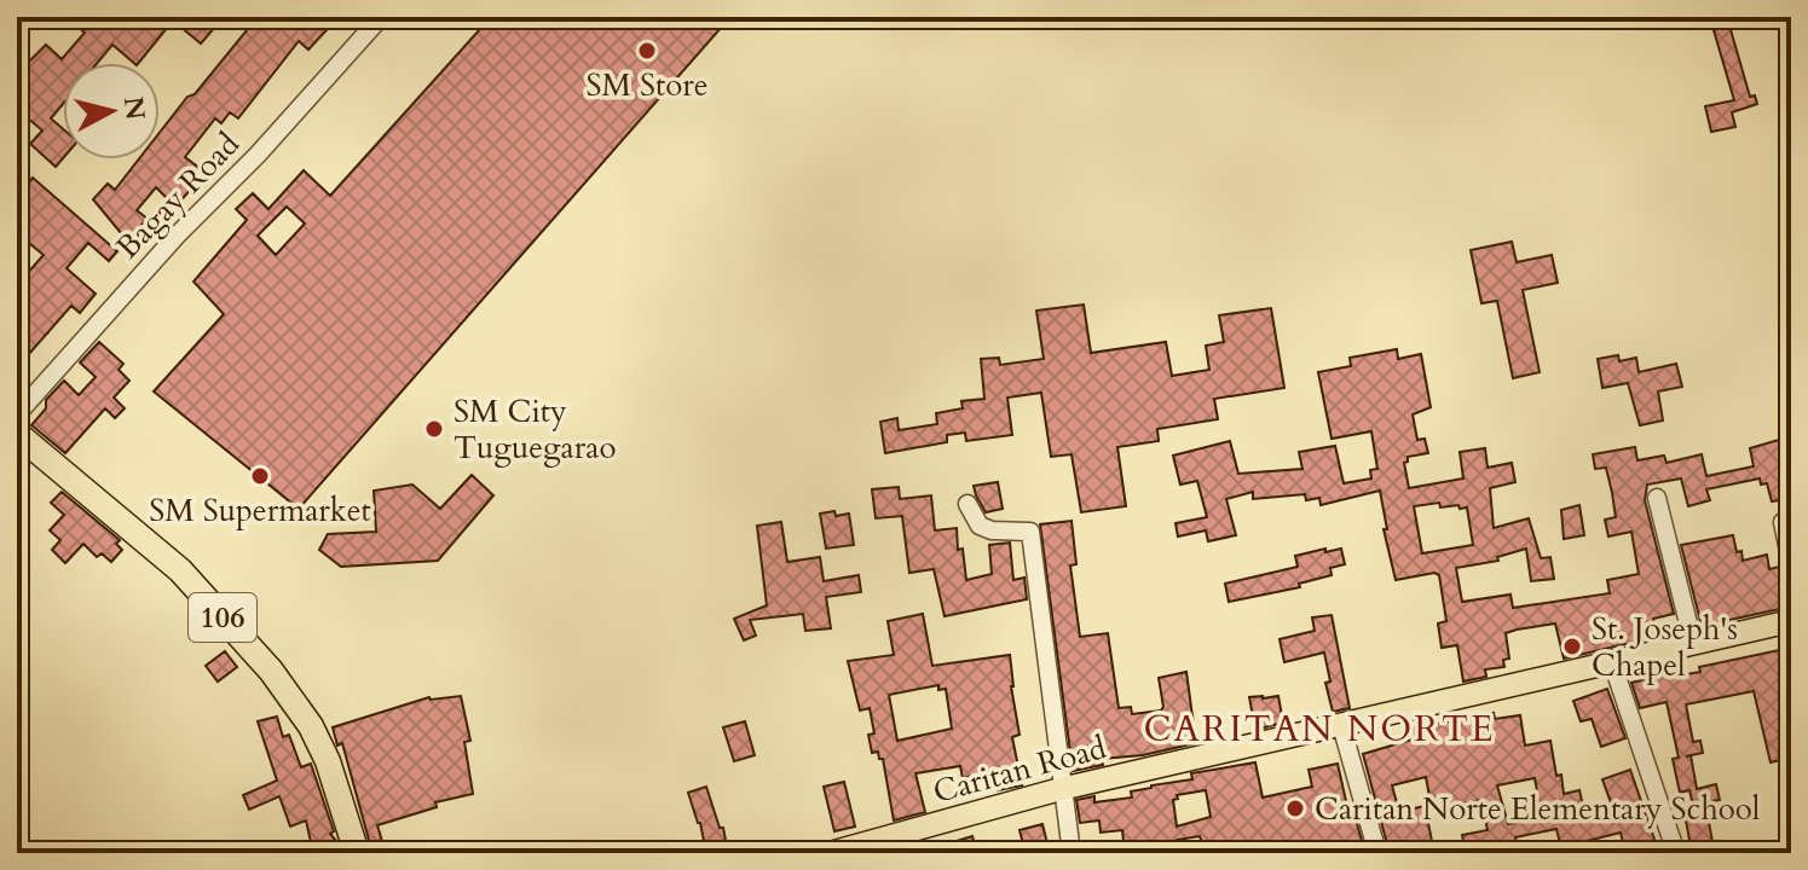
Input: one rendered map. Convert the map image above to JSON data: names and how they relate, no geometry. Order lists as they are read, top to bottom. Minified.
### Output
{"streets":{"highway":["106"],"main road":["Caritan Road"],"street":["Bagay Road"]},"districts":["CARITAN NORTE"],"places":["SM Store","SM City Tuguegarao","SM Supermarket","St. Joseph's Chapel","Caritan Norte Elementary School"],"north":"right"}
